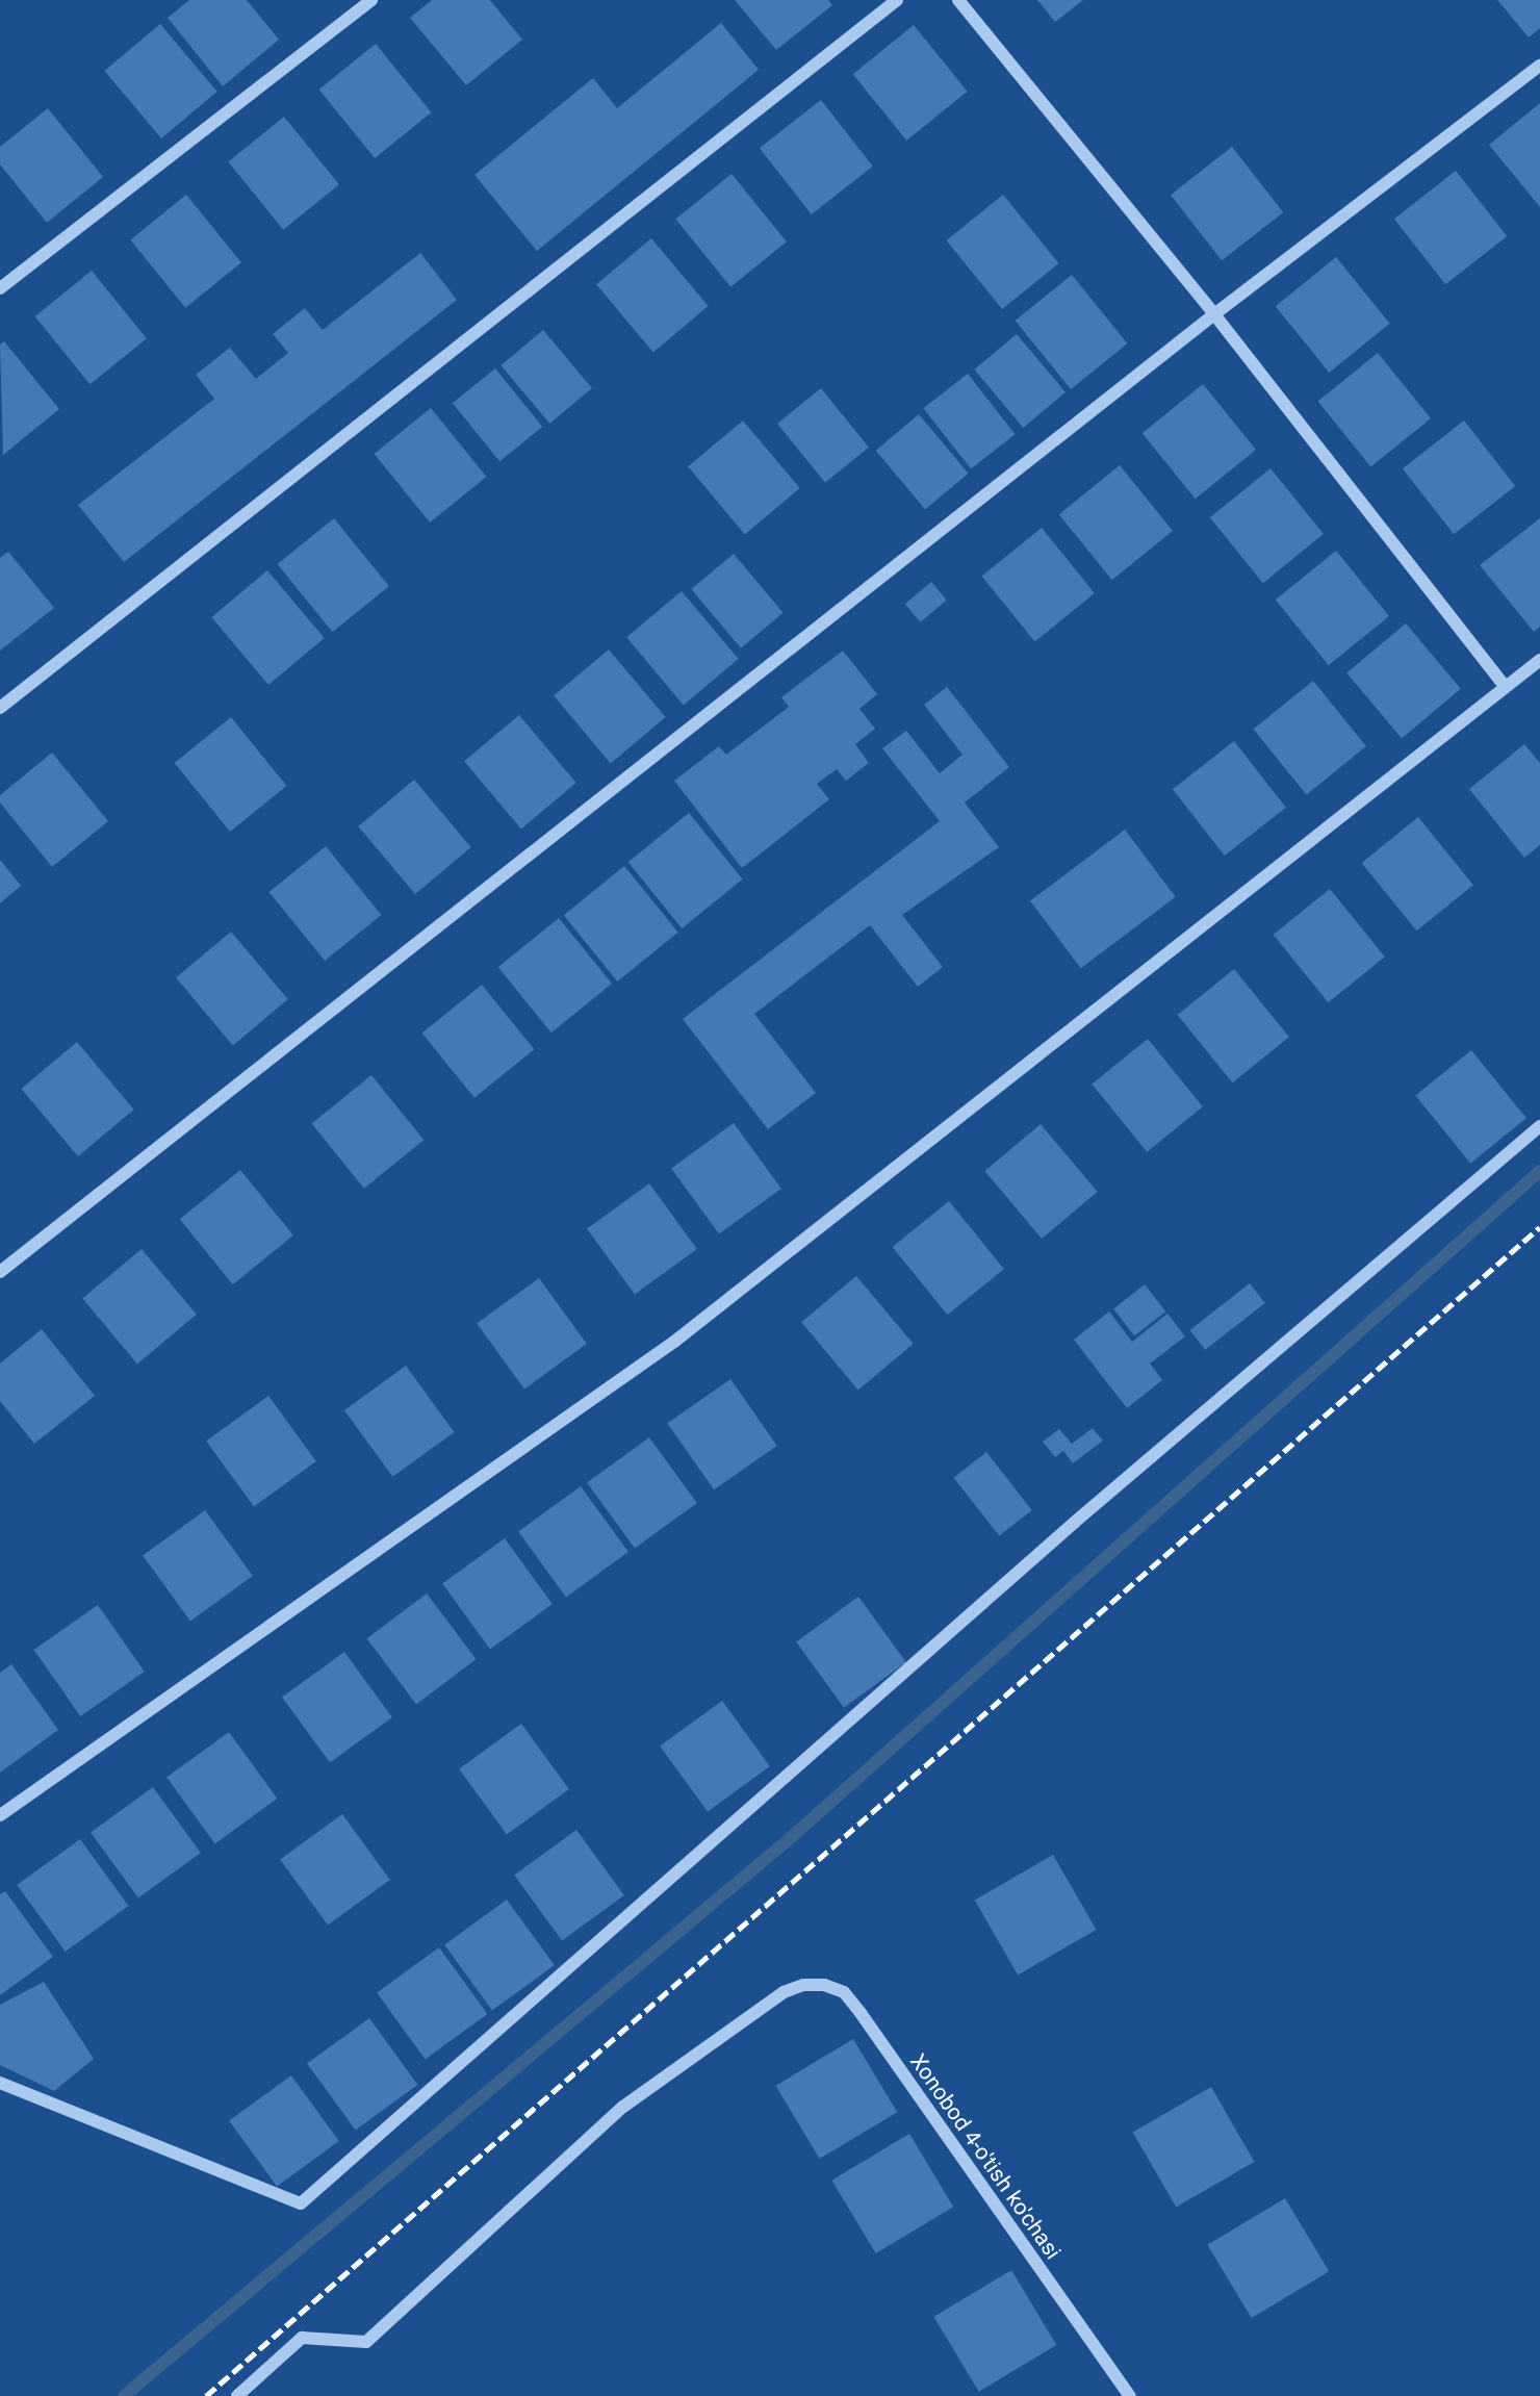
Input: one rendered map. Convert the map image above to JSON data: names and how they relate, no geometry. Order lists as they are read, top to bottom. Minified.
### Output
{"streets":{"street":["Xonobod 4-o'tish ko'chasi"]}}
